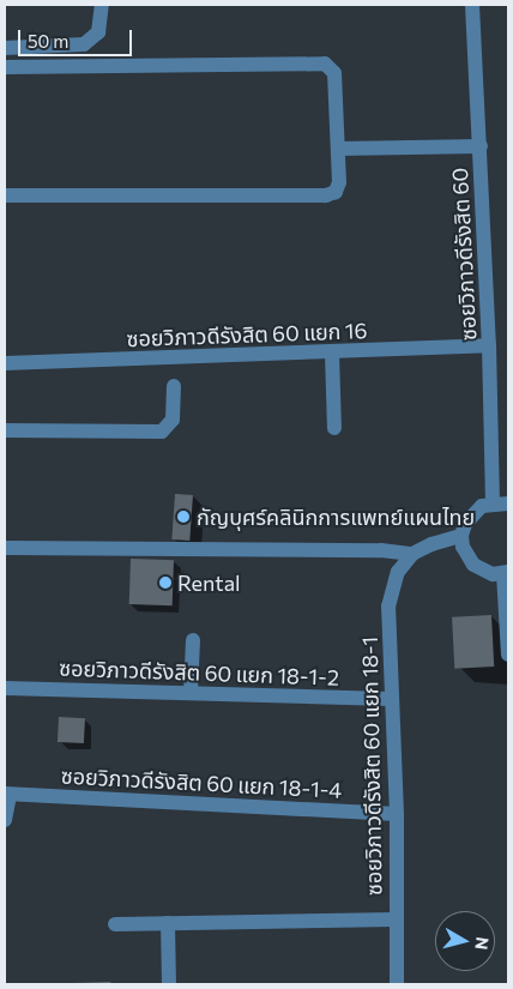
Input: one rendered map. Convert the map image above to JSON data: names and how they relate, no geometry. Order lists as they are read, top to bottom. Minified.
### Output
{"streets":{"street":["ซอยวิภาวดีรังสิต 60","ซอยวิภาวดีรังสิต 60 แยก 16","ซอยวิภาวดีรังสิต 60 แยก 18-1-2","ซอยวิภาวดีรังสิต 60 แยก 18-1","ซอยวิภาวดีรังสิต 60 แยก 18-1-4"]},"crossings":[["ซอยวิภาวดีรังสิต 60","ซอยวิภาวดีรังสิต 60 แยก 16"],["ซอยวิภาวดีรังสิต 60 แยก 18-1-2","ซอยวิภาวดีรังสิต 60 แยก 18-1"],["ซอยวิภาวดีรังสิต 60 แยก 18-1","ซอยวิภาวดีรังสิต 60 แยก 18-1-4"]],"places":["กัญบุศร์คลินิกการแพทย์แผนไทย","Rental"],"scale_bar":"50 m","north":"right"}
